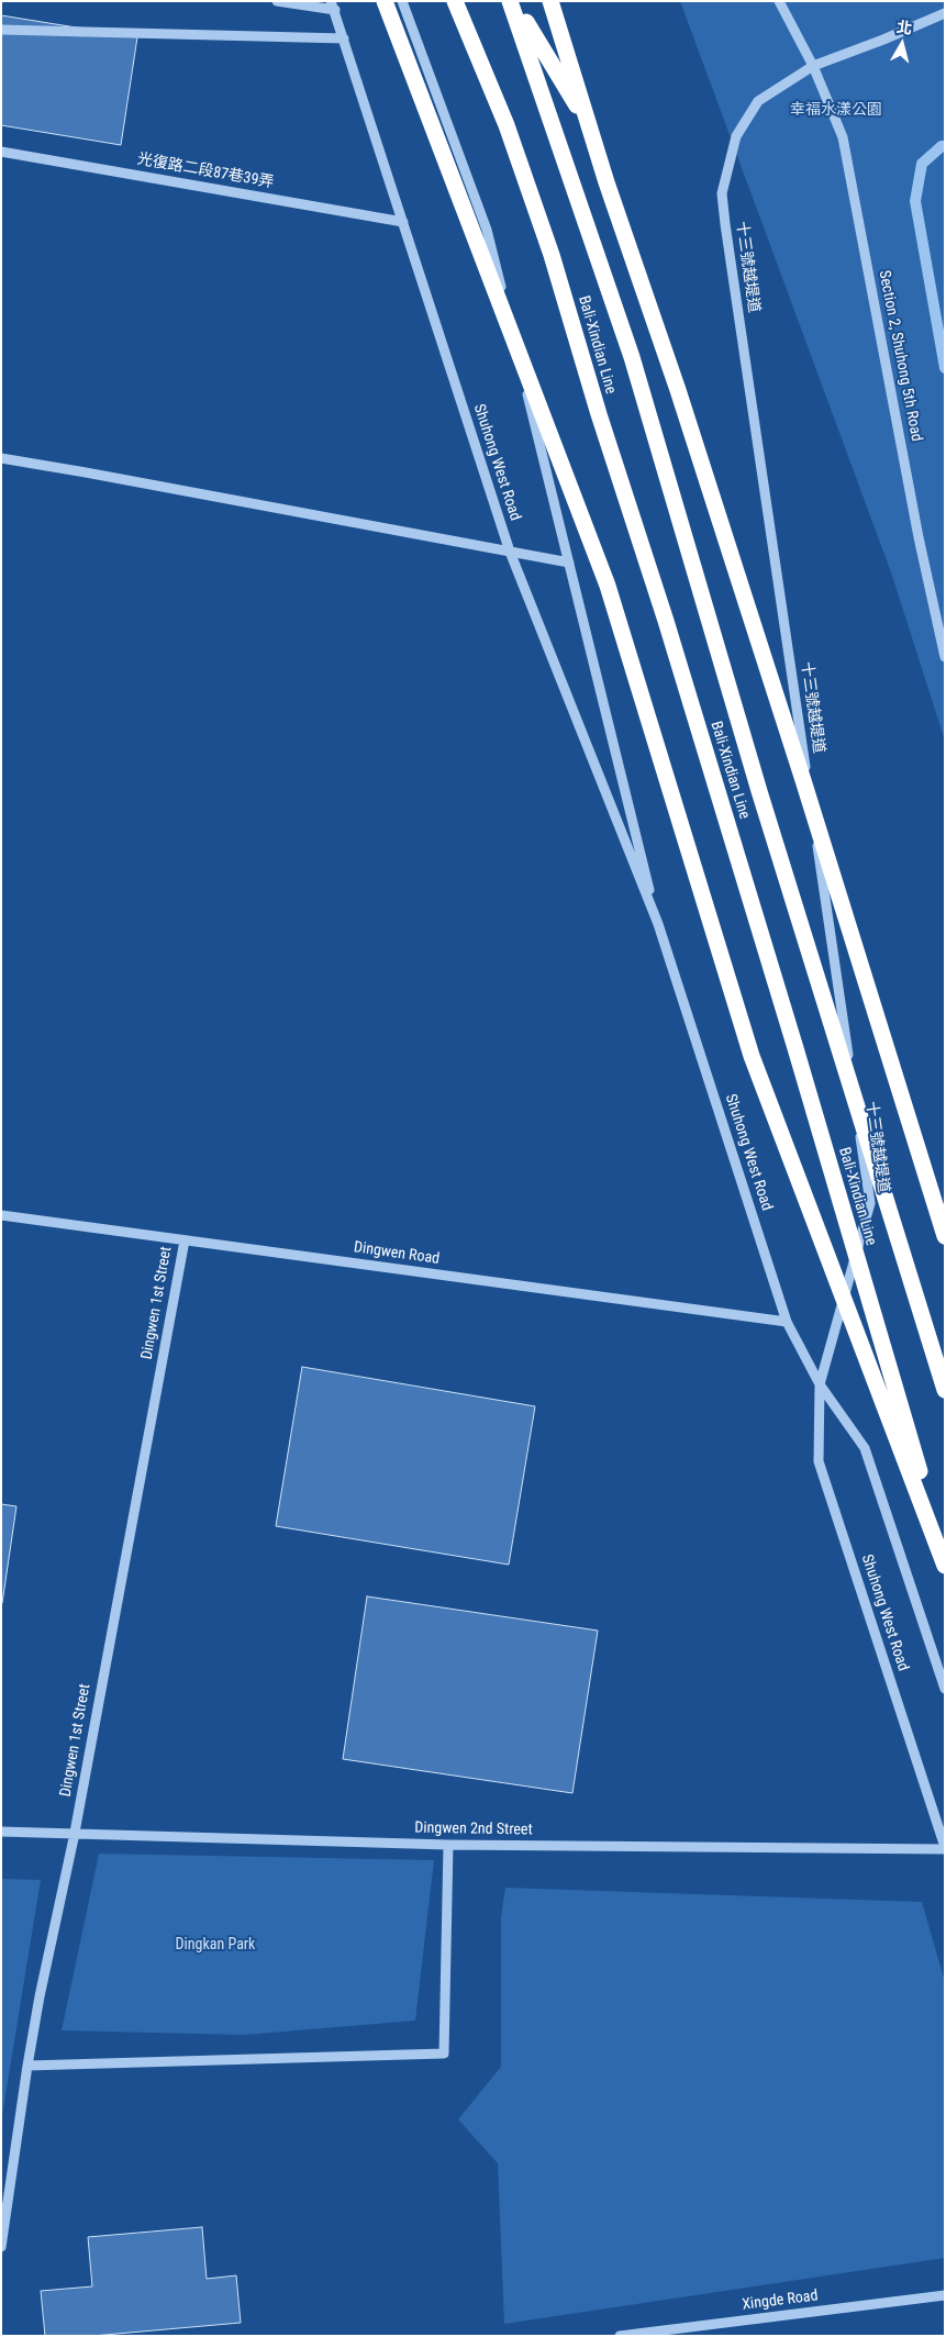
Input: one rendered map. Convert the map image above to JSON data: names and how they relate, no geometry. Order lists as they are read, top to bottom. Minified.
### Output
{"streets":{"highway":["Bali-Xindian Line"],"street":["光復路二段87巷39弄","十三號越堤道","Section 2, Shuhong 5th Road","Shuhong West Road","Dingwen Road","Dingwen 1st Street","Dingwen 2nd Street","Xingde Road"]},"crossings":[["光復路二段87巷39弄","Shuhong West Road"],["十三號越堤道","Section 2, Shuhong 5th Road"],["十三號越堤道","Shuhong West Road"],["Shuhong West Road","Dingwen Road"],["Shuhong West Road","Dingwen 2nd Street"],["Dingwen Road","Dingwen 1st Street"],["Dingwen 1st Street","Dingwen 2nd Street"]],"parks":["幸福水漾公園","Dingkan Park"],"north":"top"}
